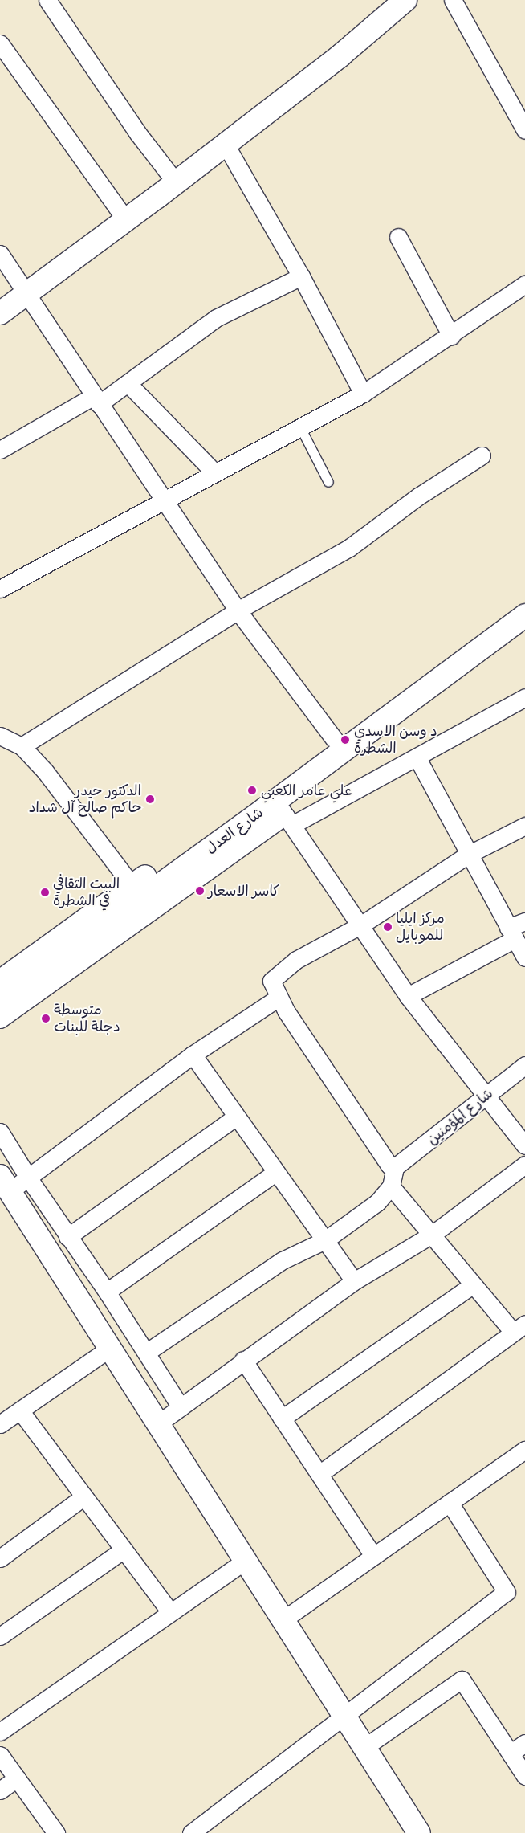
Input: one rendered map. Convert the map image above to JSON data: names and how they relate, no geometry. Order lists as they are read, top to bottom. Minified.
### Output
{"streets":{"street":["شارع العدل","شارع المؤمنين"]},"places":["د وسن الاسدي الشطرة","علي عامر الكعبي","الدكتور حيدر حاكم صالح آل شداد","كاسر الاسعار","البيت الثقافي في الشطرة","مركز ايليا للموبايل","متوسطة دجلة للبنات"]}
